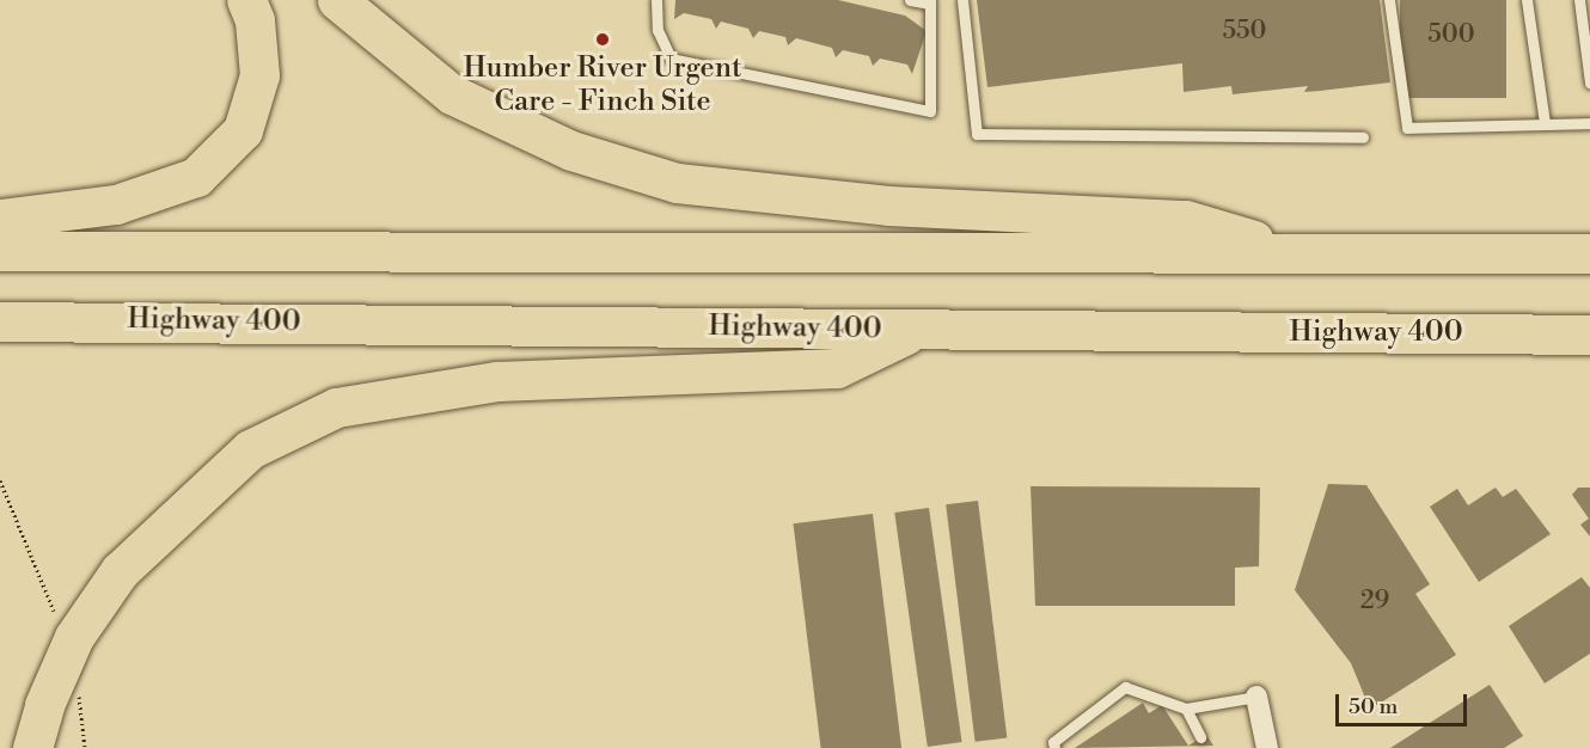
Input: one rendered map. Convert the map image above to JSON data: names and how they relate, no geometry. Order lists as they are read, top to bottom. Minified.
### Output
{"streets":{"highway":["Highway 400"]},"places":["Humber River Urgent Care - Finch Site"],"house_numbers":["550","500","29"],"scale_bar":"50 m"}
